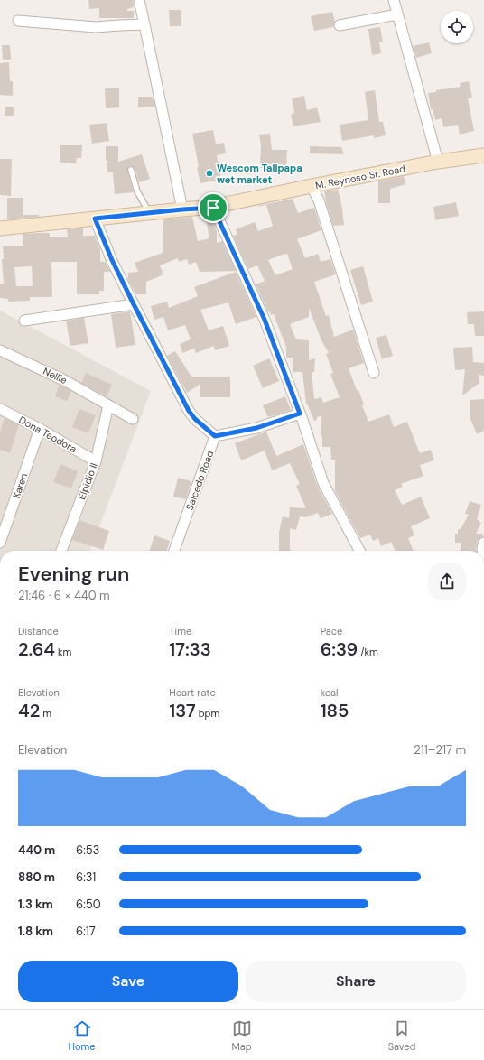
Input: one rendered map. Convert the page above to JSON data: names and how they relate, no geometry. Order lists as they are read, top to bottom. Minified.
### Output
{"streets":{"street":["M. Reynoso Sr. Road","Nellie","Dona Teodora","Salcedo Road","Elpidio II","Karen"]},"crossings":[["Nellie","Elpidio II"],["Dona Teodora","Elpidio II"],["Dona Teodora","Karen"]],"places":["Wescom Talipapa wet market"],"page":{"heading":["Evening run","21:46 · 6 × 440 m"],"stats":[["Distance","2.64 km"],["Time","17:33"],["Pace","6:39 /km"],["Elevation","42 m"],["Heart rate","137 bpm"],["kcal","185"]],"chart":["Elevation","211–217 m"],"list":[{"name":"440 m","note":"6:53"},{"name":"880 m","note":"6:31"},{"name":"1.3 km","note":"6:50"},{"name":"1.8 km","note":"6:17"}],"buttons":["Save","Share"],"tabs":["Home","Map","Saved"]}}
